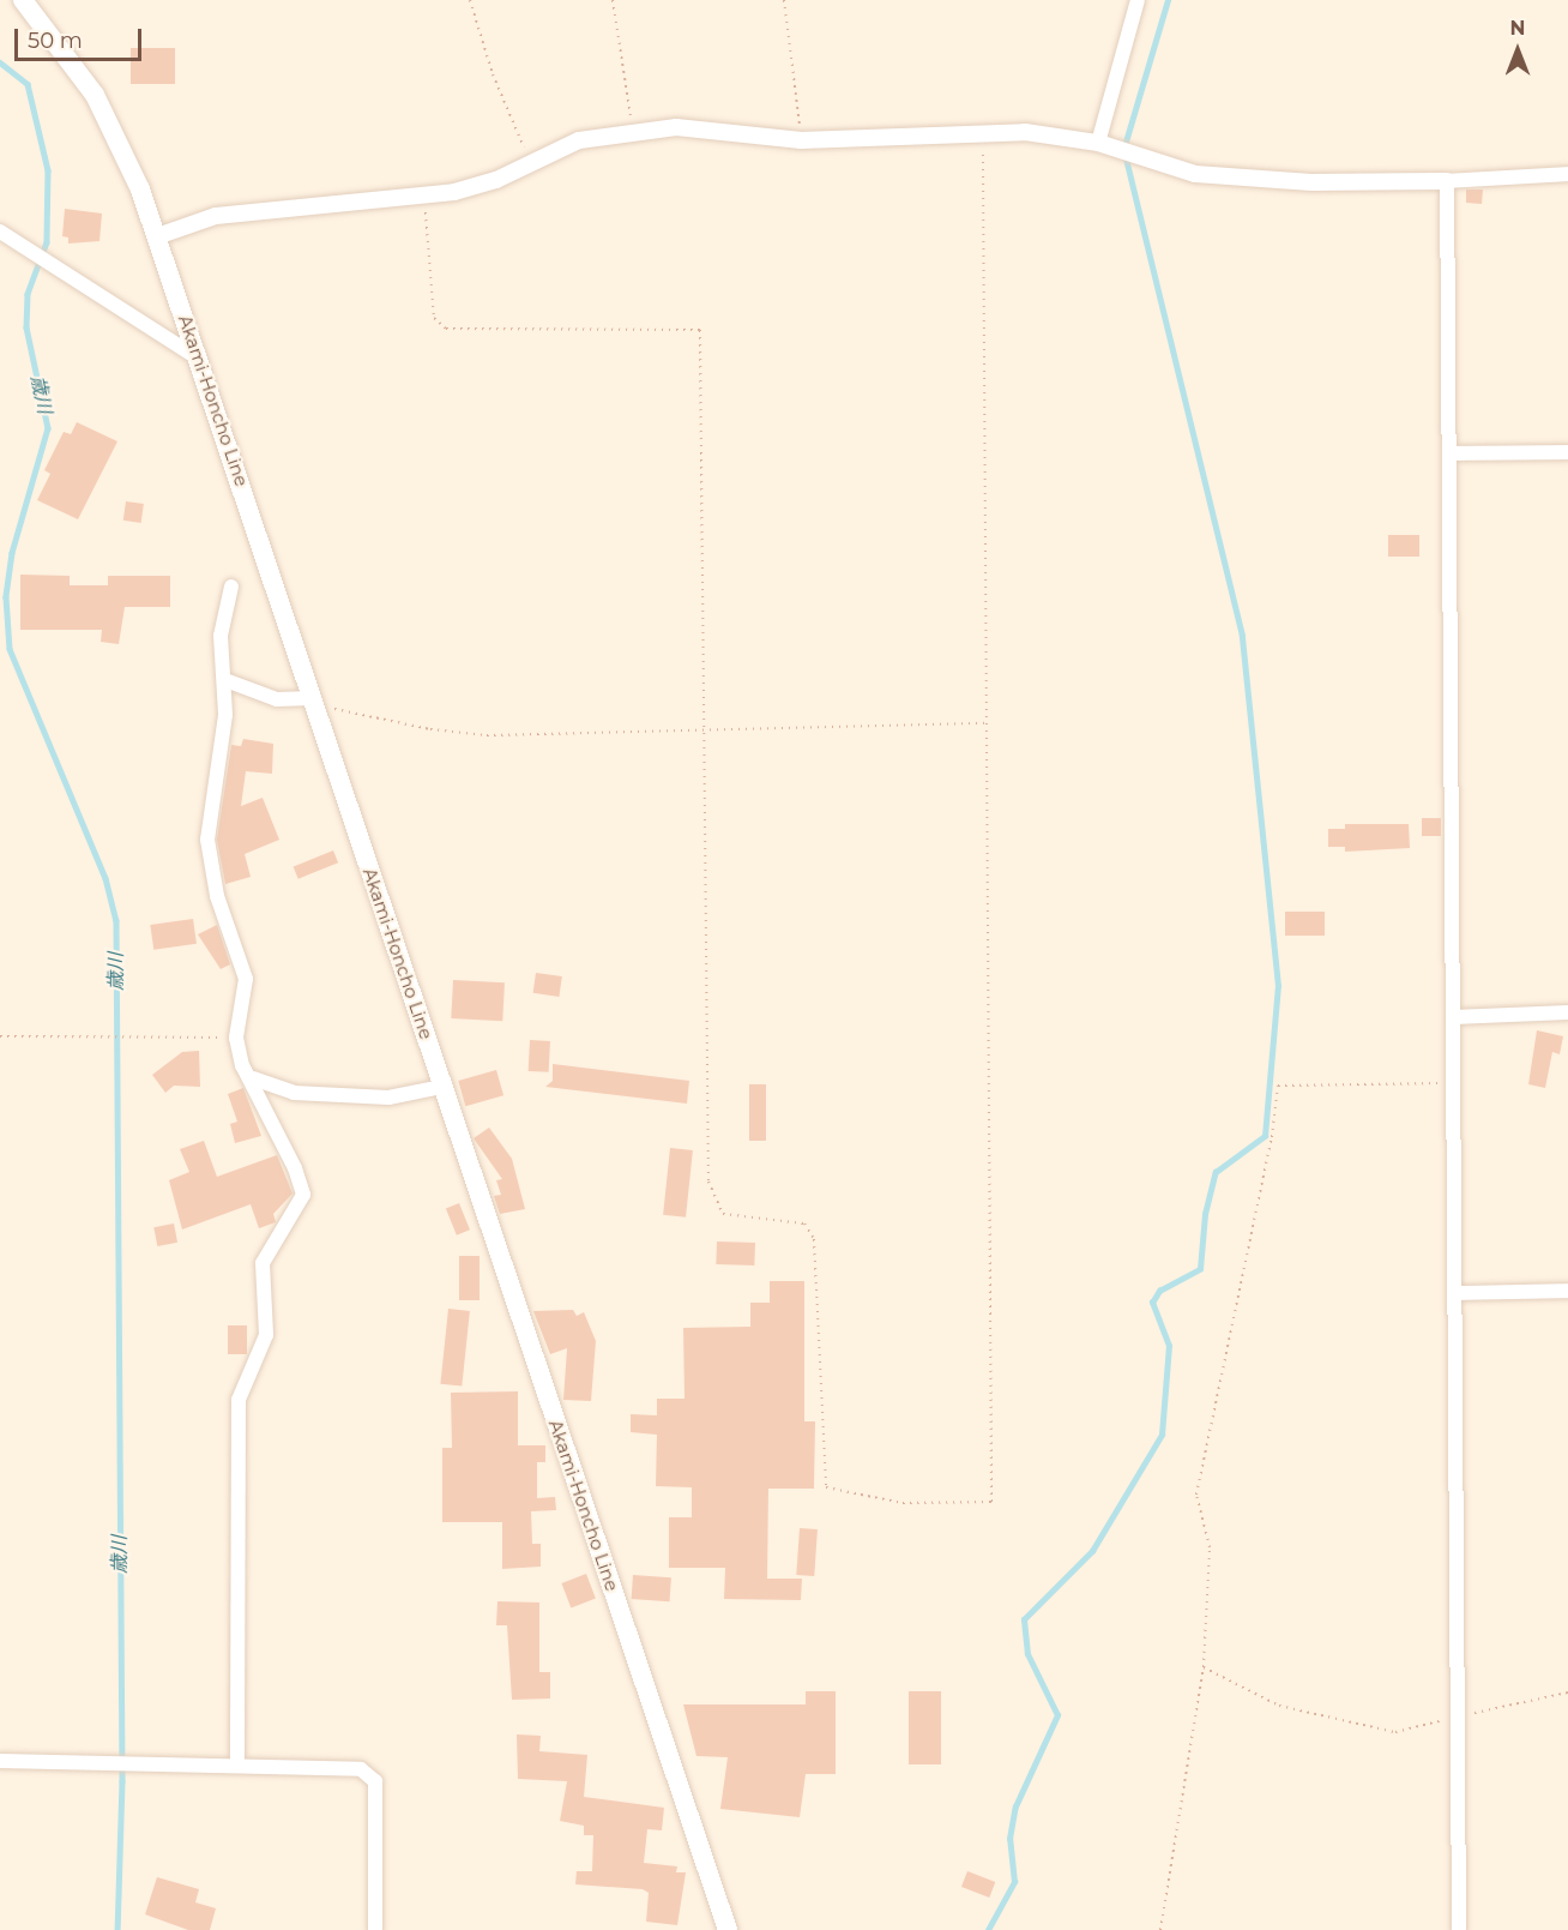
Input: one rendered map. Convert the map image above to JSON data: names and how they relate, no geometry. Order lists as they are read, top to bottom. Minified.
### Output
{"streets":{"main road":["Akami-Honcho Line"]},"water":["歳川"],"scale_bar":"50 m","north":"top"}
